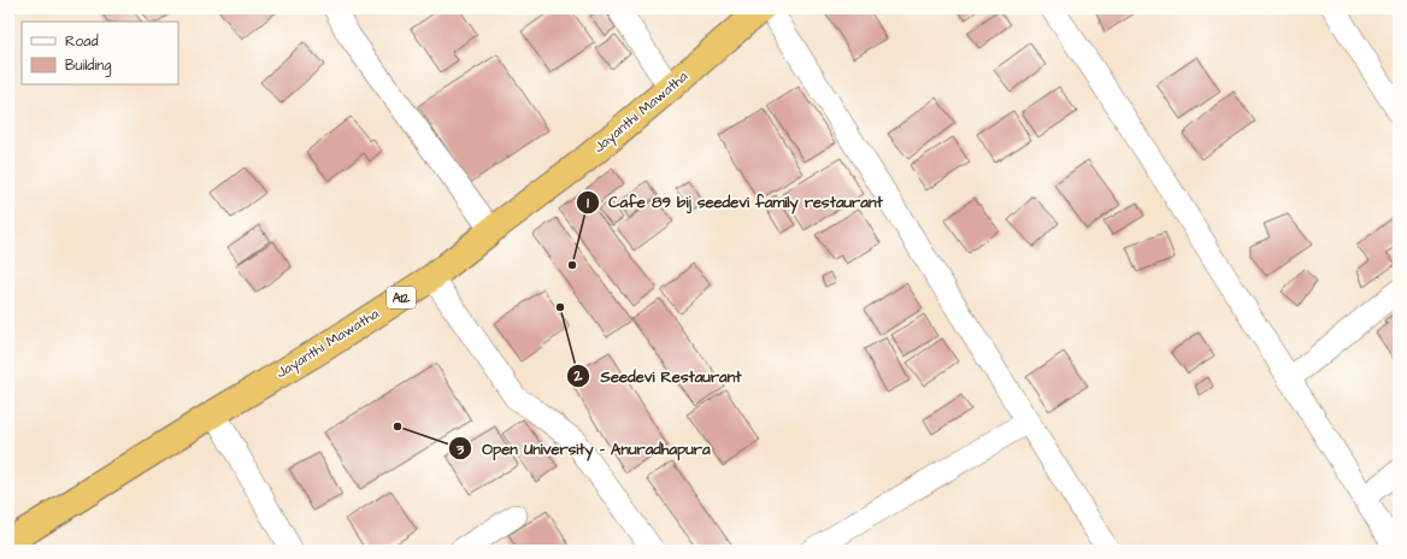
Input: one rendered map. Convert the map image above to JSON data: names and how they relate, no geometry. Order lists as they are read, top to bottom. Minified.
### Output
{"streets":{"highway":["Jayanthi Mawatha","A12"]},"places":["Cafe 89 bij seedevi family restaurant","Seedevi Restaurant","Open University - Anuradhapura"],"legend":["Road","Building"]}
